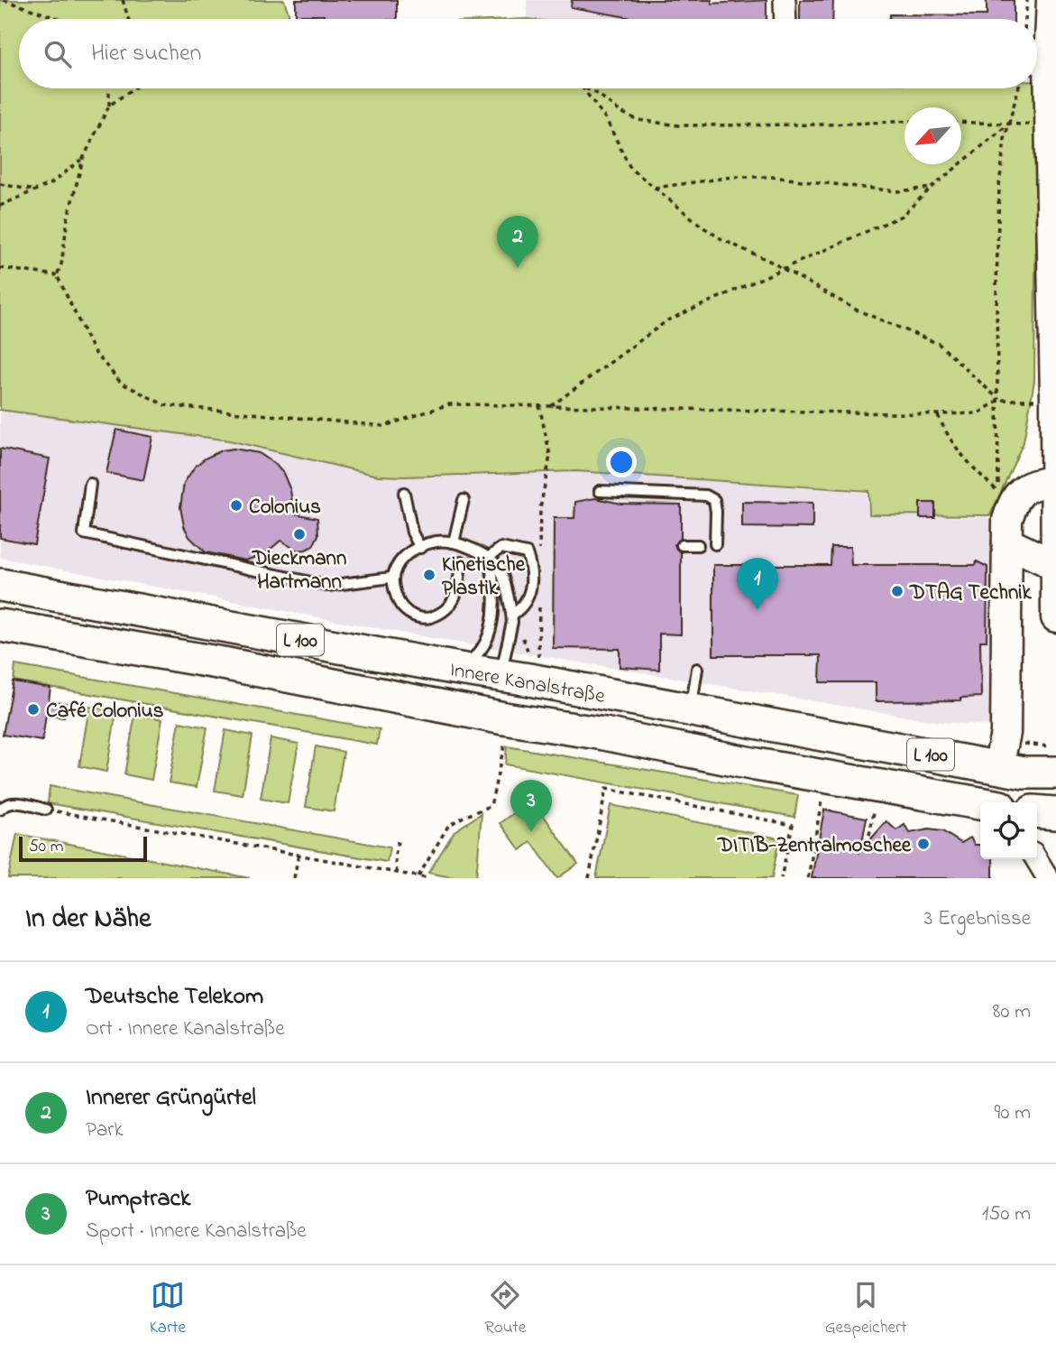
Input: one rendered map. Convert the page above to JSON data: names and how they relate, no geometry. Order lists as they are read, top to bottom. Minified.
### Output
{"streets":{"main road":["L 100","Innere Kanalstraße"]},"places":["Colonius","Dieckmann Hartmann","Kinetische Plastik","DTAG Technik","Café Colonius","DITIB-Zentralmoschee"],"scale_bar":"50 m","north":"bottom left","page":{"search":"Hier suchen","pins":["2","1","3"],"scale":"50 m","heading":["In der Nähe","3 Ergebnisse"],"list":[{"mark":"1","name":"Deutsche Telekom","note":"Ort · Innere Kanalstraße","value":"80 m"},{"mark":"2","name":"Innerer Grüngürtel","note":"Park","value":"90 m"},{"mark":"3","name":"Pumptrack","note":"Sport · Innere Kanalstraße","value":"150 m"}],"nav":["Karte","Route","Gespeichert"]}}
